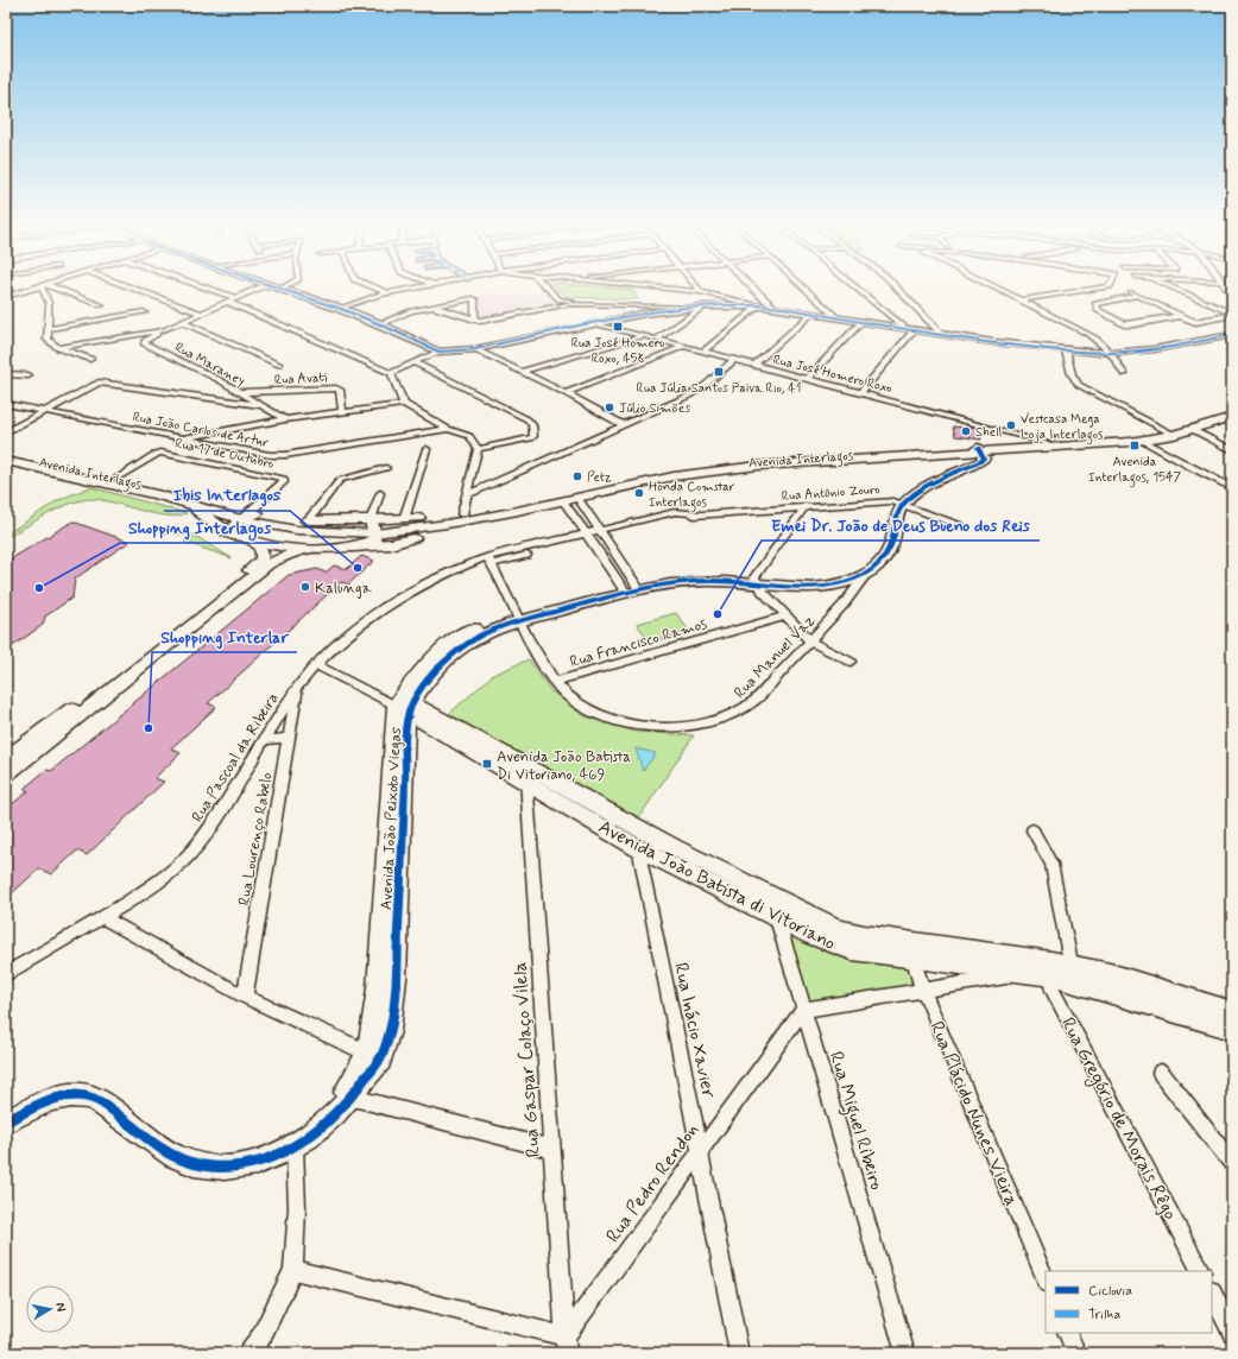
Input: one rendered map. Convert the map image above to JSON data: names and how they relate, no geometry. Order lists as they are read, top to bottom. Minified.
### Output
{"streets":{"main road":["Avenida Interlagos"],"street":["Rua Maraney","Rua José Homero Roxo","Rua Avati","Rua João Carlos de Artur","Rua 17 de Outubro","Rua Antônio Zouro","Rua Francisco Ramos","Rua Manuel Vaz","Rua Pascoal da Ribeira","Avenida João Peixoto Viegas","Rua Lourenço Rabelo","Avenida João Batista di Vitoriano","Rua Inácio Xavier","Rua Gaspar Colaço Vilela","Rua Plácido Nunes Vieira","Rua Gregório de Morais Rêgo","Rua Miguel Ribeiro","Rua Pedro Rendon"]},"crossings":[["Rua Maraney","Rua Avati"],["Rua José Homero Roxo","Avenida Interlagos"],["Rua 17 de Outubro","Avenida Interlagos"],["Rua Antônio Zouro","Rua Manuel Vaz"],["Rua Antônio Zouro","Rua Pascoal da Ribeira"],["Rua Francisco Ramos","Rua Manuel Vaz"],["Rua Manuel Vaz","Rua Pascoal da Ribeira"],["Rua Pascoal da Ribeira","Rua Lourenço Rabelo"],["Avenida João Peixoto Viegas","Avenida João Batista di Vitoriano"],["Avenida João Batista di Vitoriano","Rua Inácio Xavier"],["Avenida João Batista di Vitoriano","Rua Gaspar Colaço Vilela"],["Avenida João Batista di Vitoriano","Rua Plácido Nunes Vieira"],["Avenida João Batista di Vitoriano","Rua Gregório de Morais Rêgo"],["Avenida João Batista di Vitoriano","Rua Miguel Ribeiro"],["Rua Inácio Xavier","Rua Pedro Rendon"],["Rua Gaspar Colaço Vilela","Rua Pedro Rendon"],["Rua Miguel Ribeiro","Rua Pedro Rendon"]],"places":{"transit":["Rua José Homero Roxo, 458","Rua Júlia Santos Paiva Rio, 41","Avenida Interlagos, 1547","Avenida João Batista Di Vitoriano, 469"],"other":["Júlio Simões","Vestcasa Mega Loja Interlagos","Shell","Petz","Honda Comstar Interlagos","Ibis Interlagos","Kalunga","Shopping Interlagos","Emei Dr. João de Deus Bueno dos Reis","Shopping Interlar"]},"legend":["Ciclovia","Trilha"],"north":"right"}
